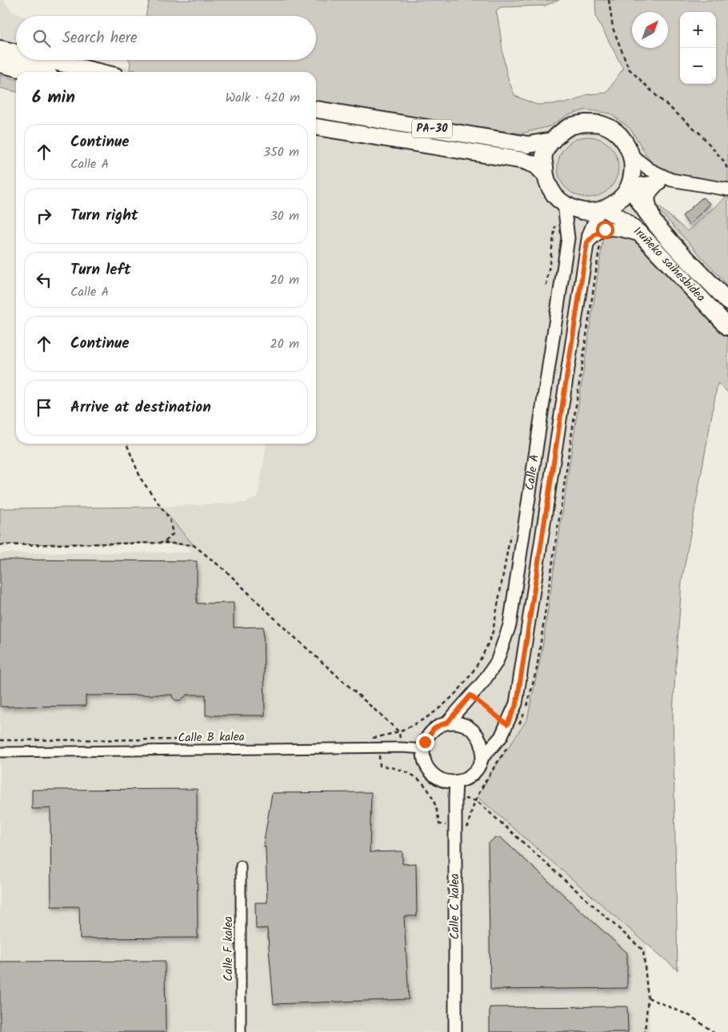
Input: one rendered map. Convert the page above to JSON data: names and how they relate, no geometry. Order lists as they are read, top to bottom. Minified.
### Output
{"streets":{"highway":["PA-30","Iruñeko saihesbidea"],"street":["Calle A","Calle B kalea","Calle C kalea","Calle F kalea"]},"crossings":[["PA-30","Iruñeko saihesbidea"],["PA-30","Calle A"],["Iruñeko saihesbidea","Calle A"],["Calle A","Calle B kalea"],["Calle A","Calle C kalea"],["Calle B kalea","Calle C kalea"]],"north":"top right","page":{"map_buttons":["+","−"],"search":"Search here","heading":["6 min","Walk · 420 m"],"list":[["Continue","Calle A","350 m"],["Turn right","30 m"],["Turn left","Calle A","20 m"],["Continue","20 m"],"Arrive at destination"]}}
